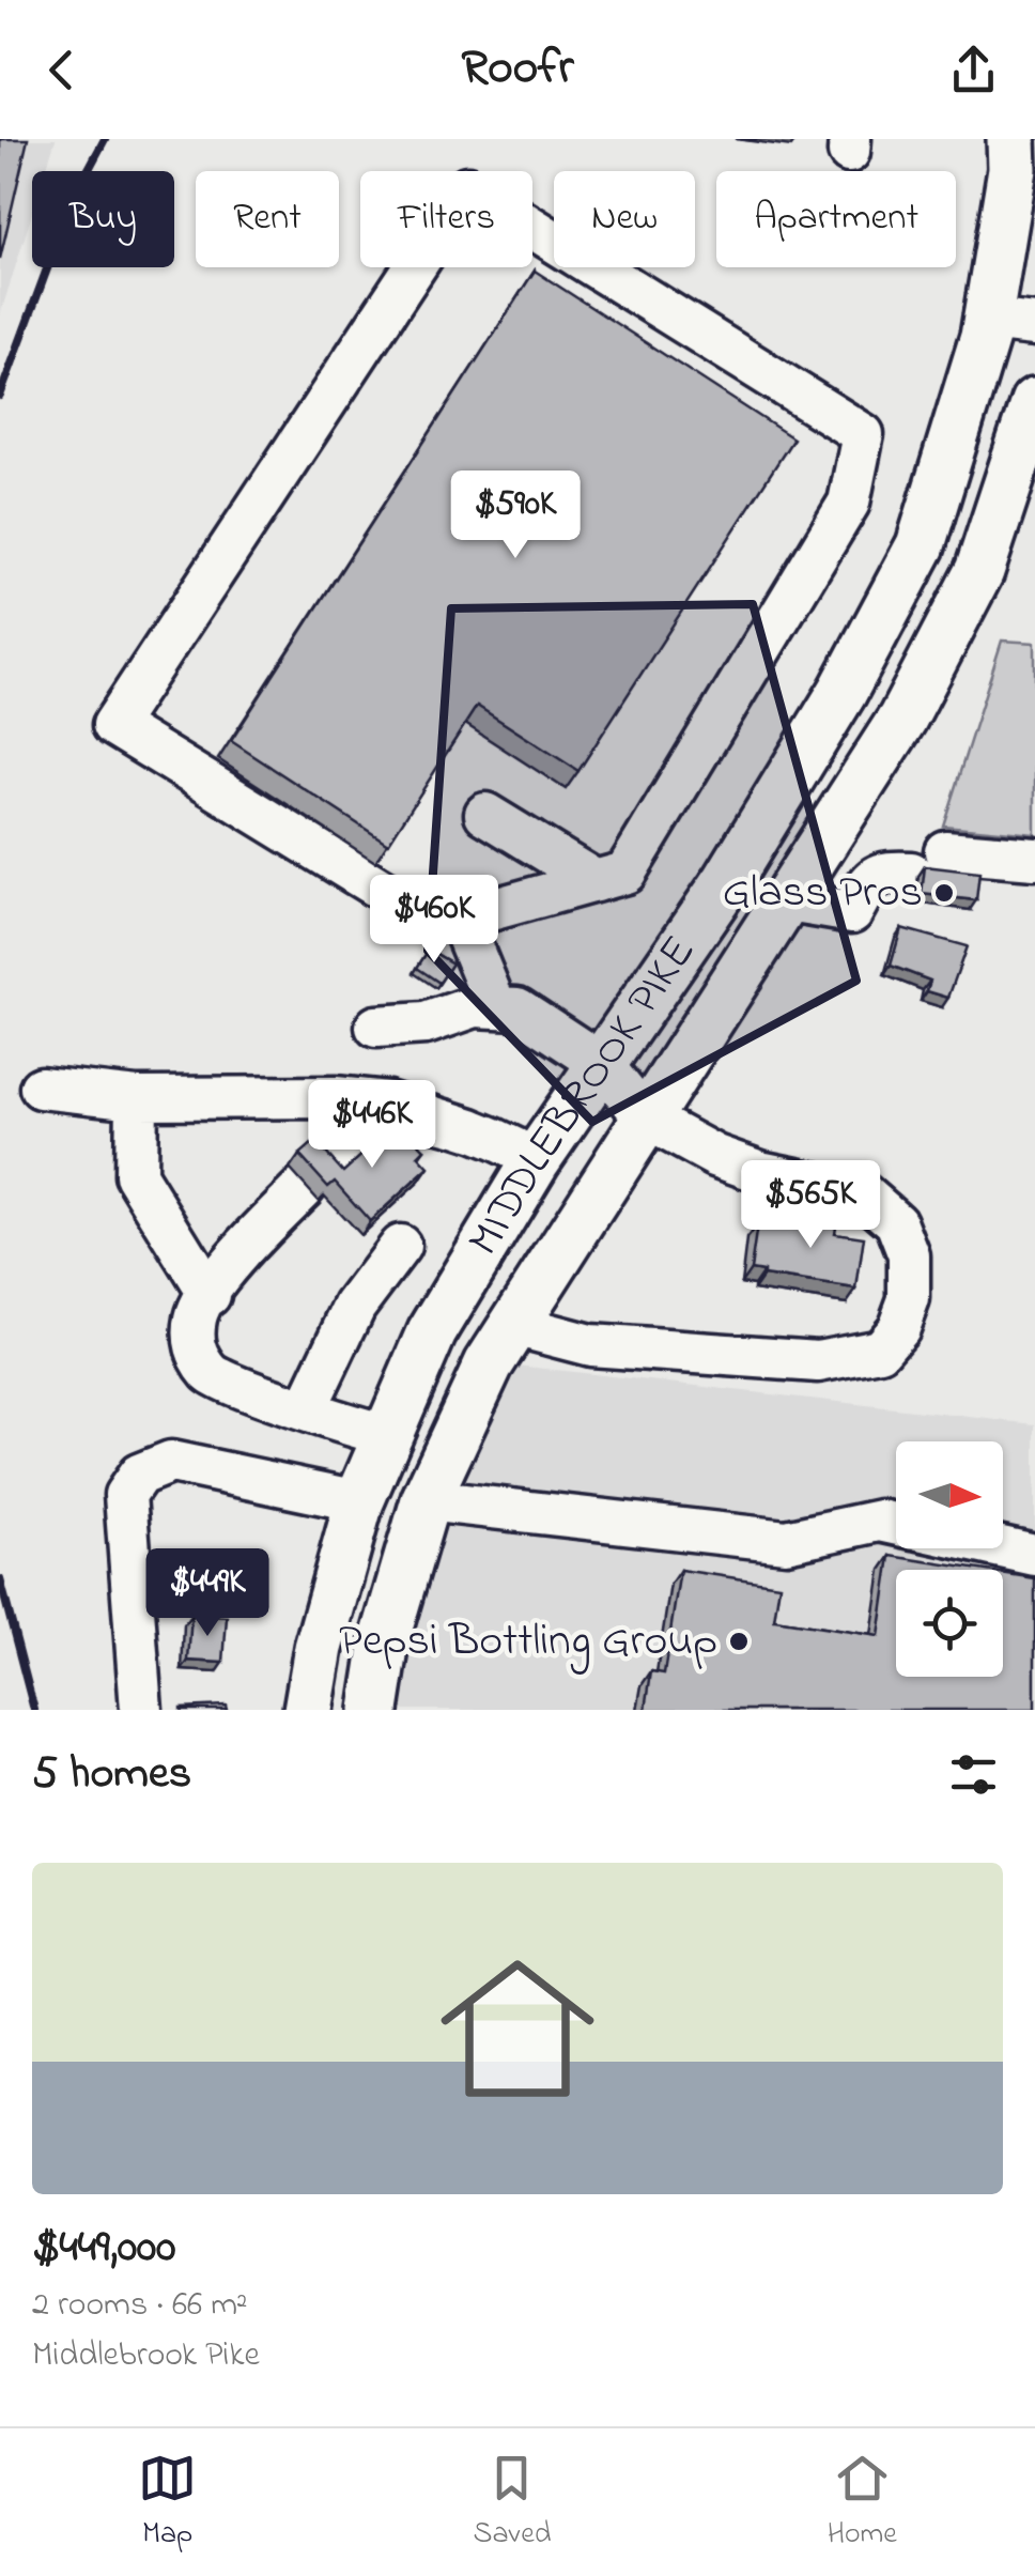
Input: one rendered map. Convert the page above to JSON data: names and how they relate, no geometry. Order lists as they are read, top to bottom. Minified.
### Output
{"streets":{"main road":["MIDDLEBROOK PIKE"]},"places":["Glass Pros","Pepsi Bottling Group"],"north":"right","page":{"header":"Roofr","chip":["Buy","Rent","Filters","New","Apartment"],"price":["$590K","$460K","$446K","$565K","$449K"],"heading":"5 homes","list":[{"name":"$449,000","note":"2 rooms · 66 m² · Middlebrook Pike"}],"tabs":["Map","Saved","Home"]}}
